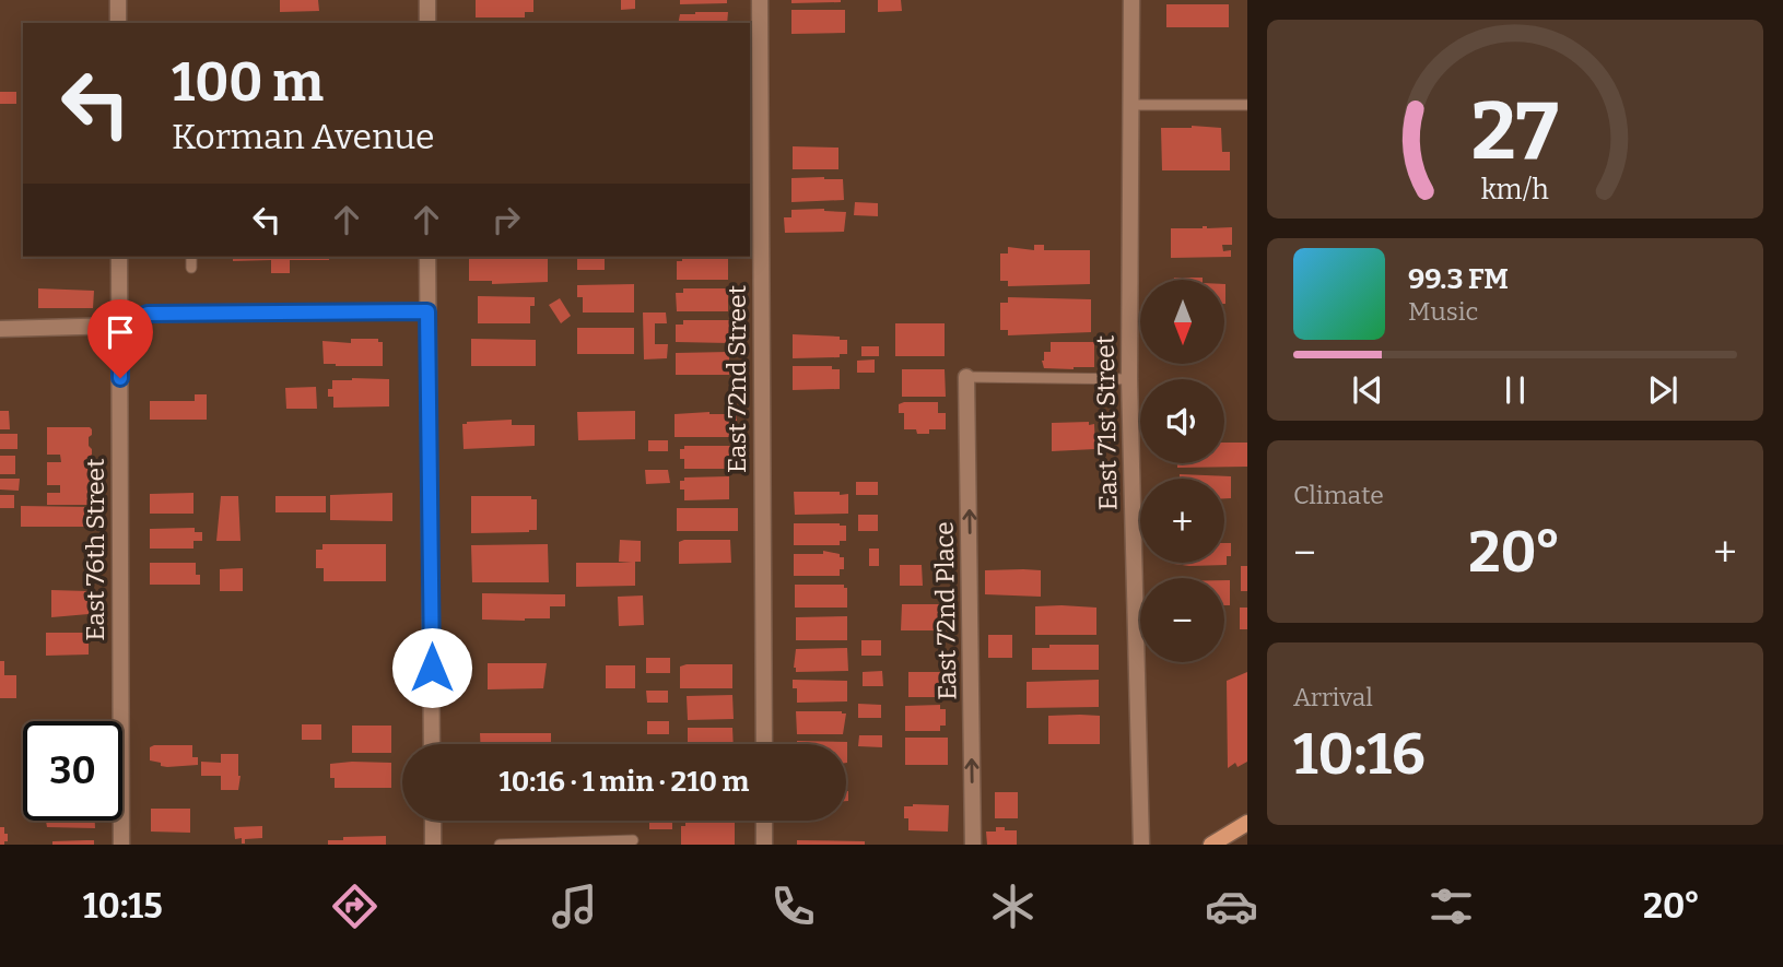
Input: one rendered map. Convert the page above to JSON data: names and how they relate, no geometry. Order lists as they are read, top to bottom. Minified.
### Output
{"streets":{"street":["East 72nd Street","East 71st Street","East 76th Street","East 72nd Place"]},"one_way":["East 72nd Place"],"north":"bottom","page":{"turn":["100 m","Korman Avenue"],"song":["99.3 FM","Music"],"map_buttons":["+","−"],"tile":["Climate",["Arrival","10:16"]],"heat":["−","20°","+"],"limit":"30","trip":"10:16 · 1 min · 210 m","tabs":["10:15","20°"],"gauge":["27","km/h"]}}
